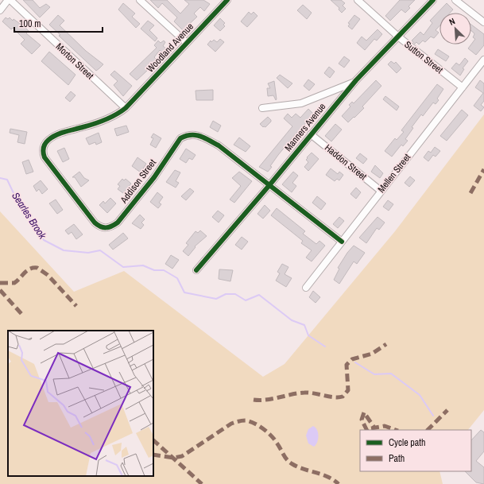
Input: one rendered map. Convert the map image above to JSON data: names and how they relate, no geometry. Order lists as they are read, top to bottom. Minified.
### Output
{"streets":{"street":["Woodland Avenue","Sutton Street","Morton Street","Manners Avenue","Haddon Street","Mellen Street","Addison Street"]},"crossings":[["Woodland Avenue","Morton Street"],["Woodland Avenue","Addison Street"],["Sutton Street","Manners Avenue"],["Sutton Street","Mellen Street"],["Morton Street","Addison Street"],["Manners Avenue","Haddon Street"],["Manners Avenue","Addison Street"],["Haddon Street","Mellen Street"],["Mellen Street","Addison Street"]],"water":["Searles Brook"],"legend":["Cycle path","Path"],"scale_bar":"100 m","north":"top left"}
